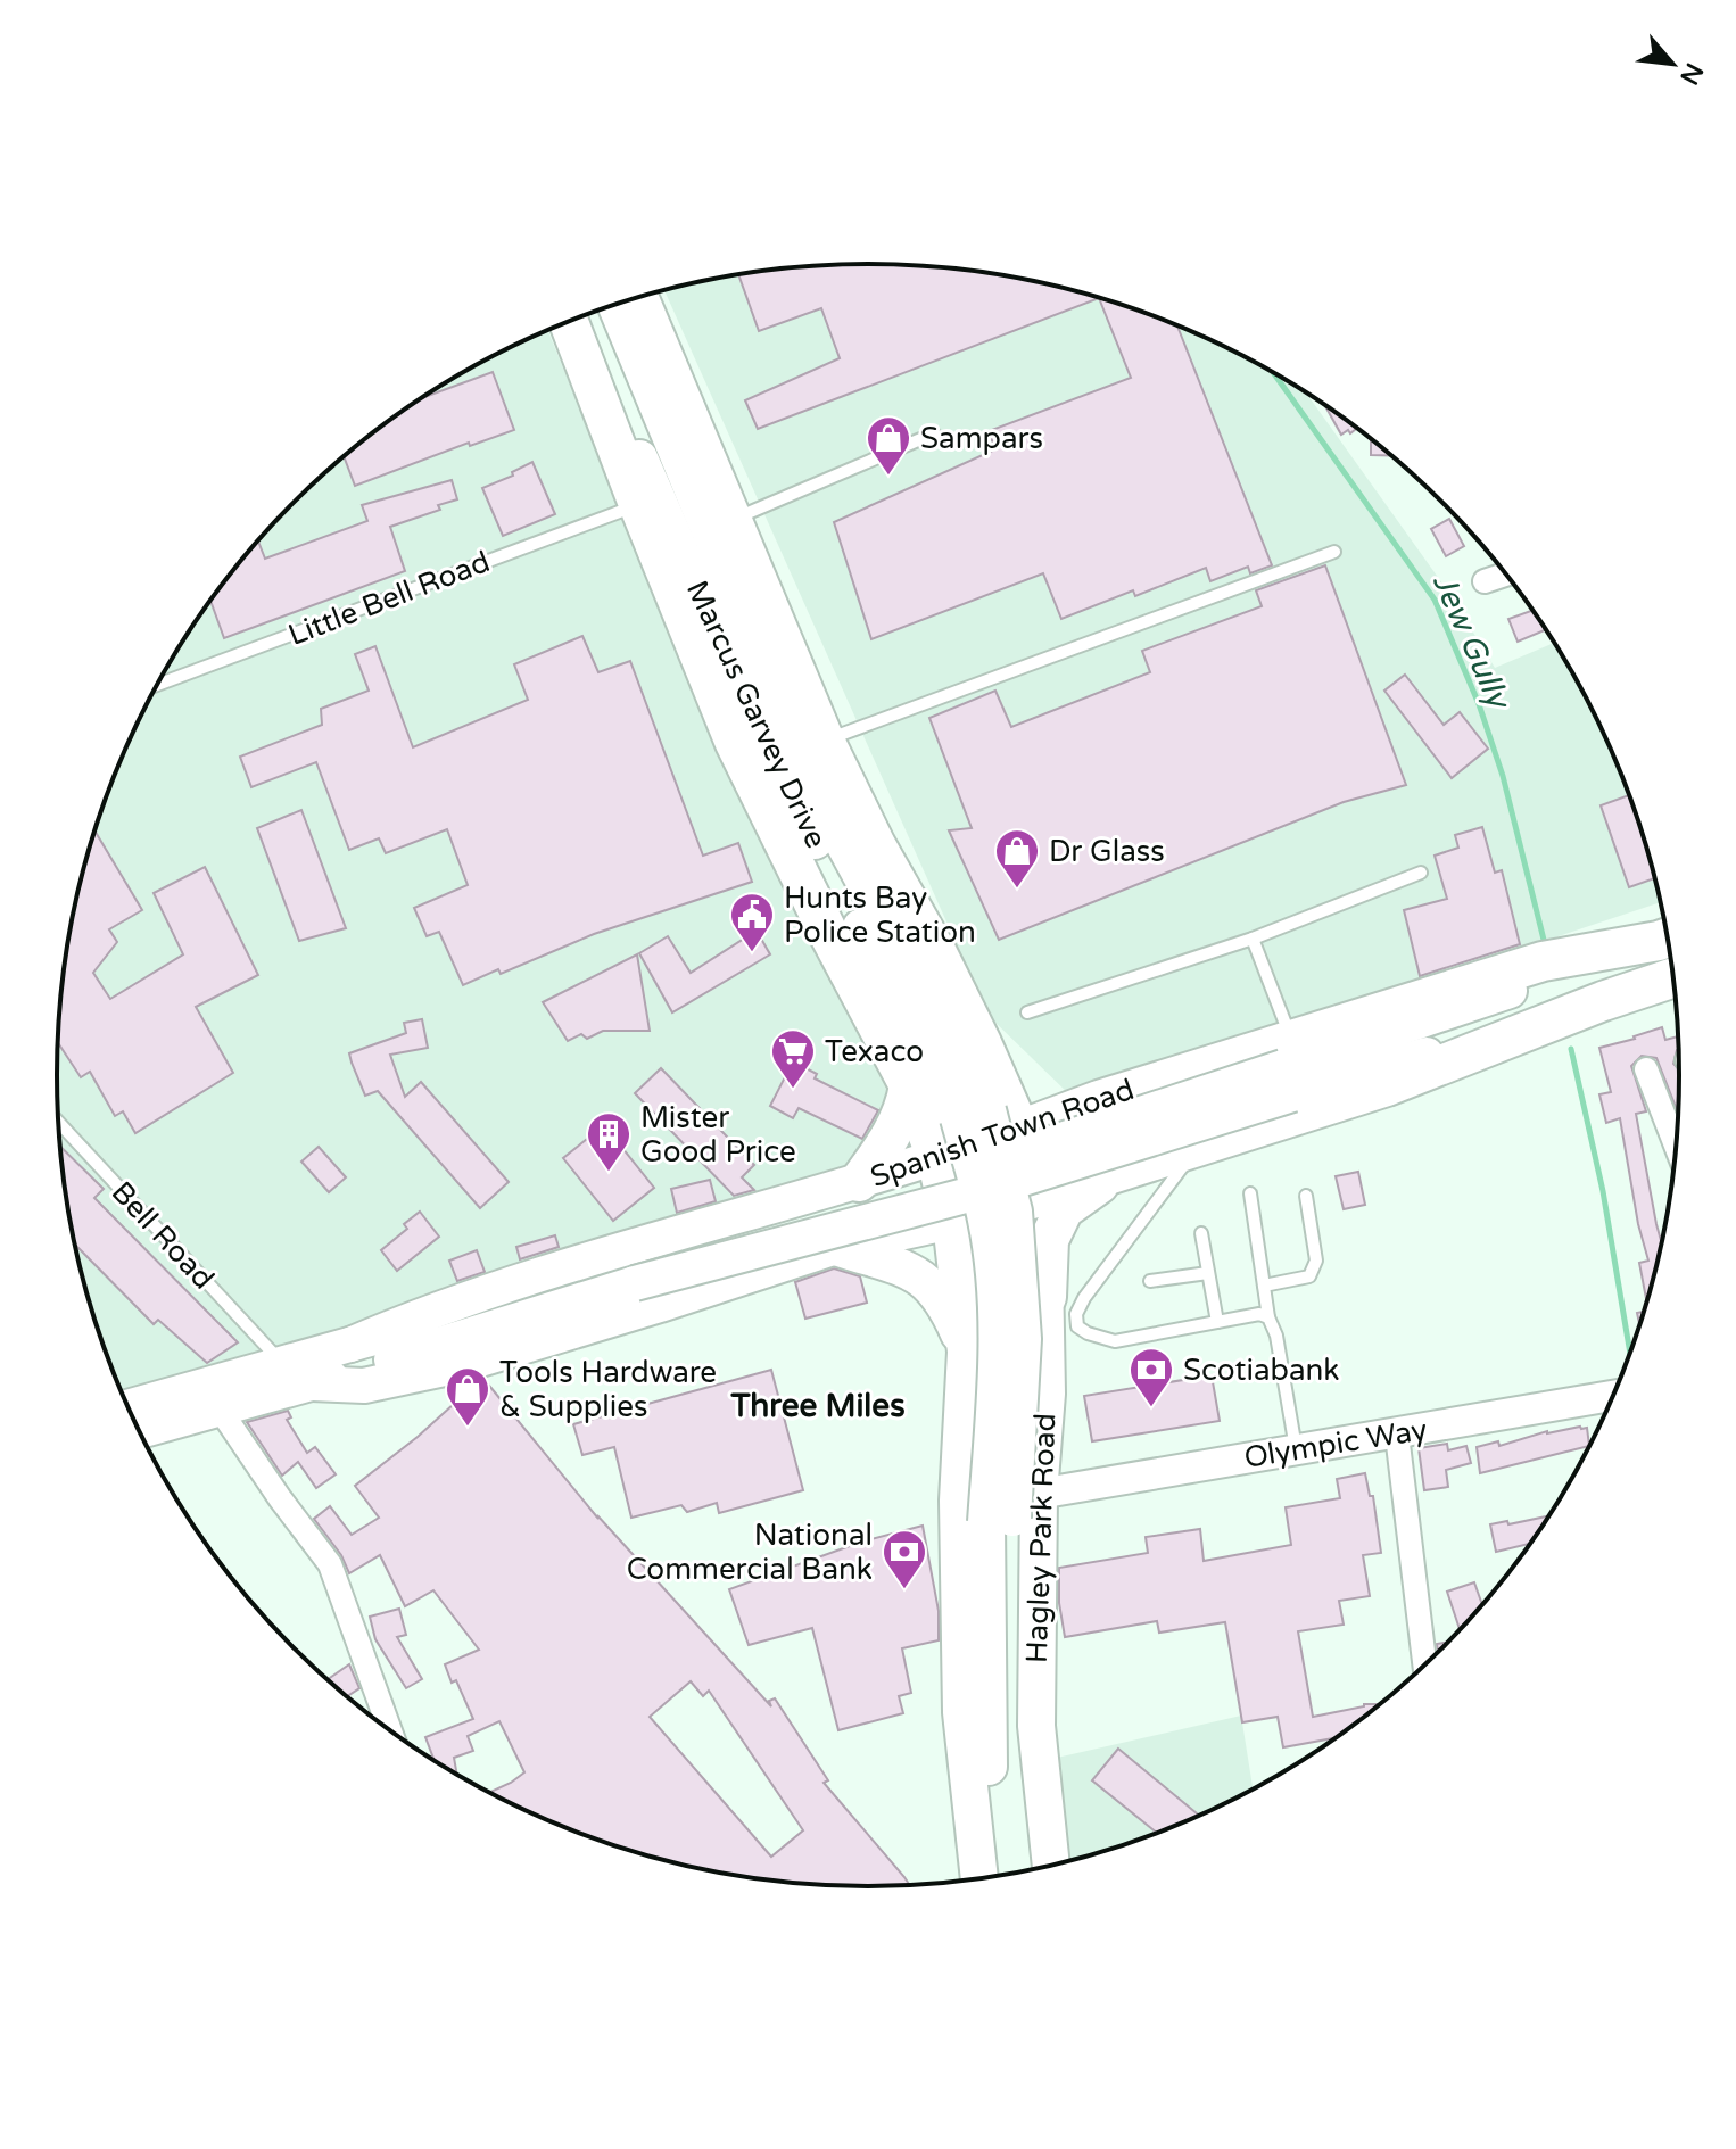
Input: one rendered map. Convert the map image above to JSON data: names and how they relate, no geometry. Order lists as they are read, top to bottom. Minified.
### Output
{"streets":{"highway":["Marcus Garvey Drive","Spanish Town Road"],"main road":["Hagley Park Road"],"street":["Olympic Way"],"lane":["Little Bell Road","Bell Road"]},"crossings":[["Little Bell Road","Marcus Garvey Drive"],["Marcus Garvey Drive","Spanish Town Road"],["Marcus Garvey Drive","Hagley Park Road"],["Spanish Town Road","Bell Road"],["Spanish Town Road","Hagley Park Road"],["Olympic Way","Hagley Park Road"]],"districts":["Three Miles"],"water":["Jew Gully"],"places":{"shop":["Sampars","Dr Glass","Tools Hardware & Supplies"],"public building":["Hunts Bay Police Station"],"supermarket":["Texaco"],"building":["Mister Good Price"],"bank":["Scotiabank","National Commercial Bank"]},"north":"bottom right"}
